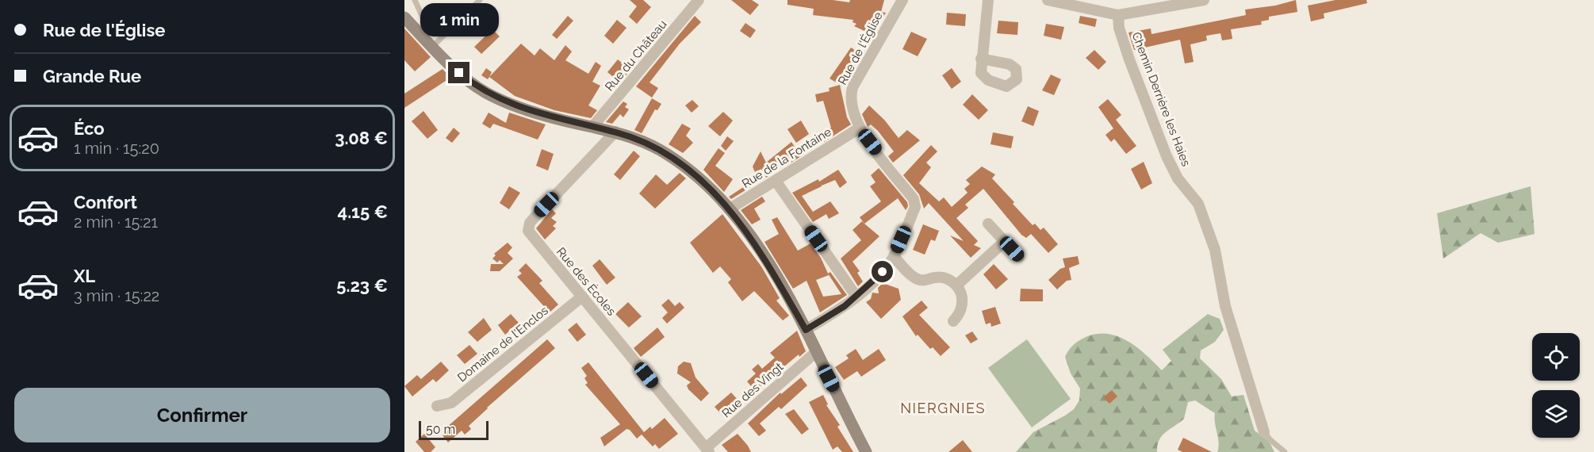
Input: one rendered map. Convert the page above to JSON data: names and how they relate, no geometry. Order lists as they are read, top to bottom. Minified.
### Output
{"streets":{"street":["Rue de l'Église","Rue du Château","Chemin Derrière les Haies","Rue de la Fontaine","Rue des Écoles","Domaine de l'Enclos","Rue des Vingt"]},"crossings":[["Rue de l'Église","Rue de la Fontaine"],["Rue des Écoles","Domaine de l'Enclos"],["Rue des Écoles","Rue des Vingt"]],"districts":["NIERGNIES"],"scale_bar":"50 m","page":{"banner":["Rue de l'Église","Grande Rue"],"bubble":"1 min","list":[{"name":"Éco","note":"1 min · 15:20","value":"3.08 €"},{"name":"Confort","note":"2 min · 15:21","value":"4.15 €"},{"name":"XL","note":"3 min · 15:22","value":"5.23 €"}],"buttons":"Confirmer","scale":"50 m"}}
